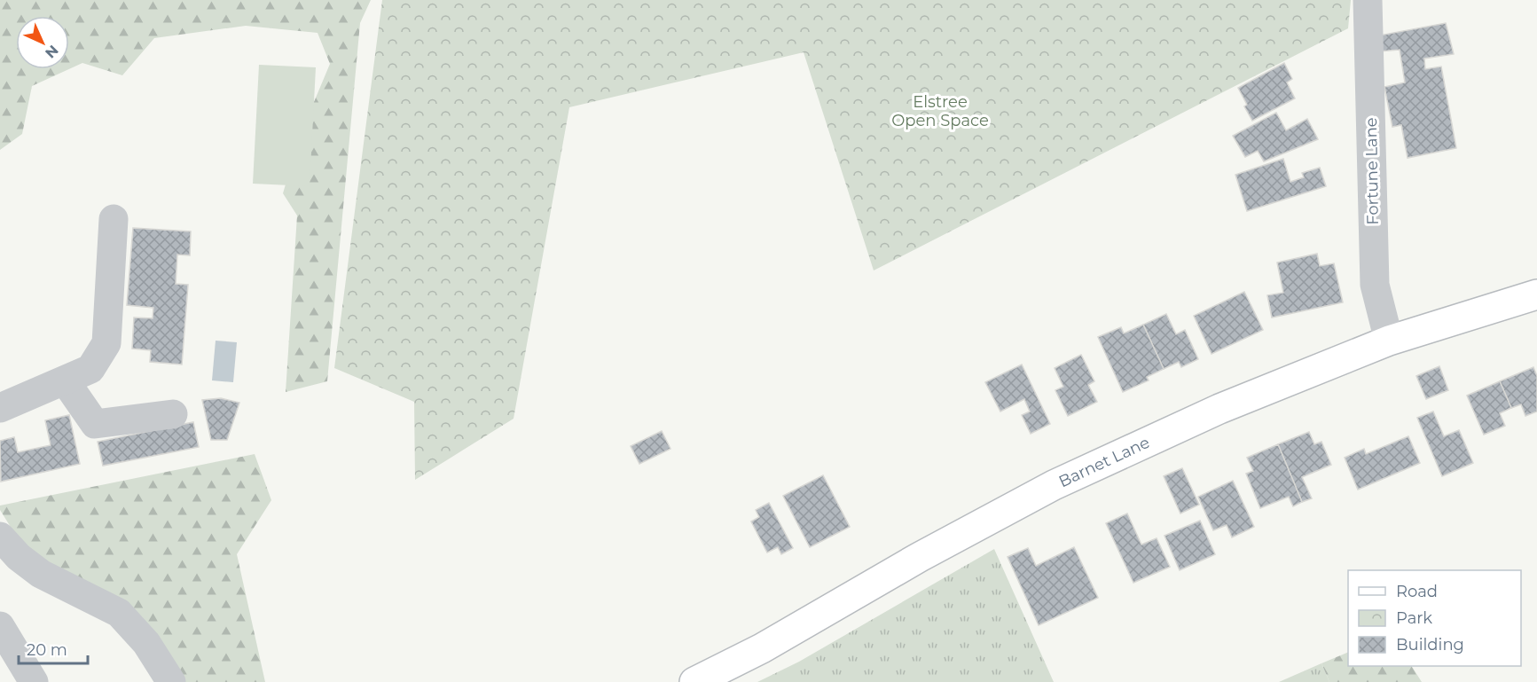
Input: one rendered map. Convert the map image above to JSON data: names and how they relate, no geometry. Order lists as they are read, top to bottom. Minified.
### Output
{"streets":{"main road":["Barnet Lane"],"street":["Fortune Lane"]},"crossings":[["Fortune Lane","Barnet Lane"]],"parks":["Elstree Open Space"],"legend":["Road","Park","Building"],"scale_bar":"20 m","north":"bottom right"}
